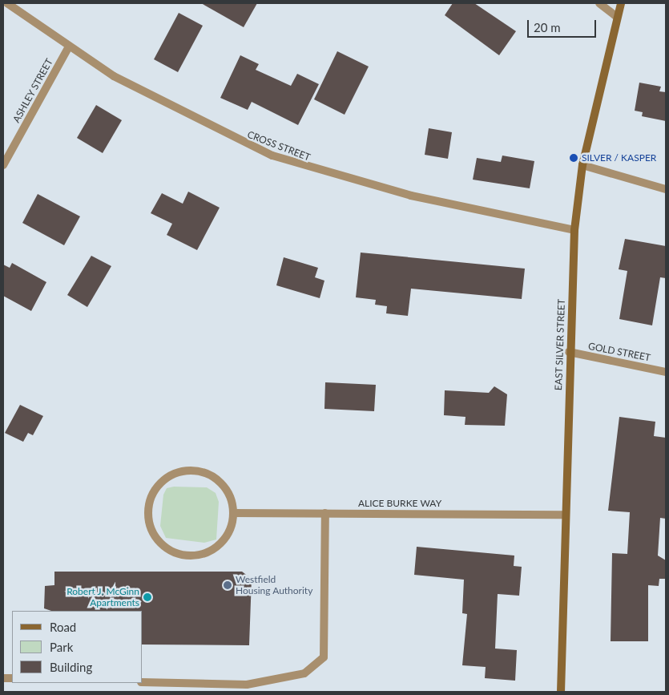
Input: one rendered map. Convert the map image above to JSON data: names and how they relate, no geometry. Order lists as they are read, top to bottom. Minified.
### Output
{"streets":{"main road":["EAST SILVER STREET"],"street":["ASHLEY STREET","CROSS STREET","GOLD STREET","ALICE BURKE WAY"]},"crossings":[["ASHLEY STREET","CROSS STREET"],["CROSS STREET","EAST SILVER STREET"],["EAST SILVER STREET","GOLD STREET"],["EAST SILVER STREET","ALICE BURKE WAY"]],"places":["SILVER / KASPER","Westfield Housing Authority","Robert J. McGinn Apartments"],"legend":["Road","Park","Building"],"scale_bar":"20 m"}
